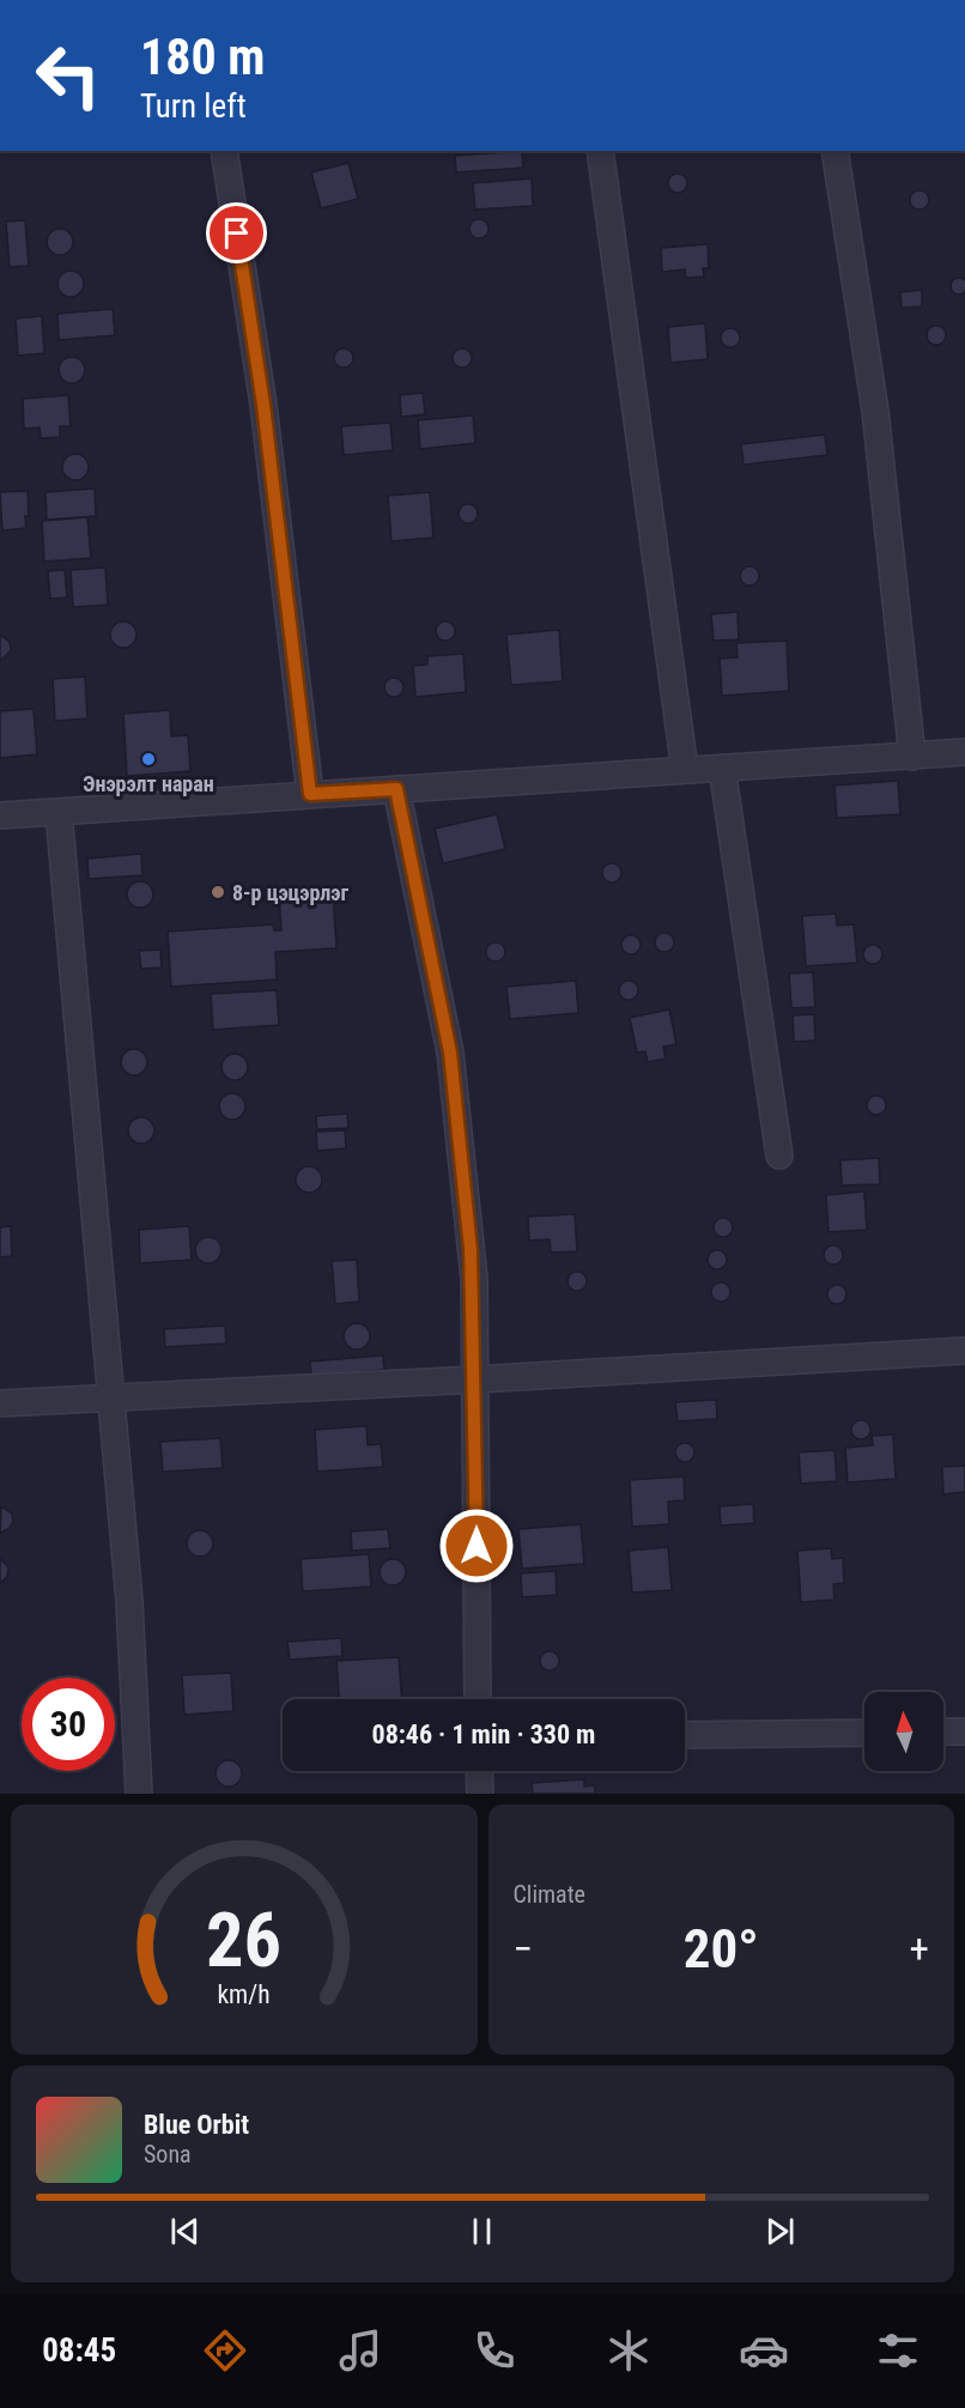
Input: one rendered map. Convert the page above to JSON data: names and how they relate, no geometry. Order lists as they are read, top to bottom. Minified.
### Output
{"places":["Энэрэлт наран","8-р цэцэрлэг"],"north":"top","page":{"turn":["180 m","Turn left"],"limit":"30","trip":"08:46 · 1 min · 330 m","tile":"Climate","heat":["−","20°","+"],"song":["Blue Orbit","Sona"],"tabs":"08:45","gauge":["26","km/h"]}}
